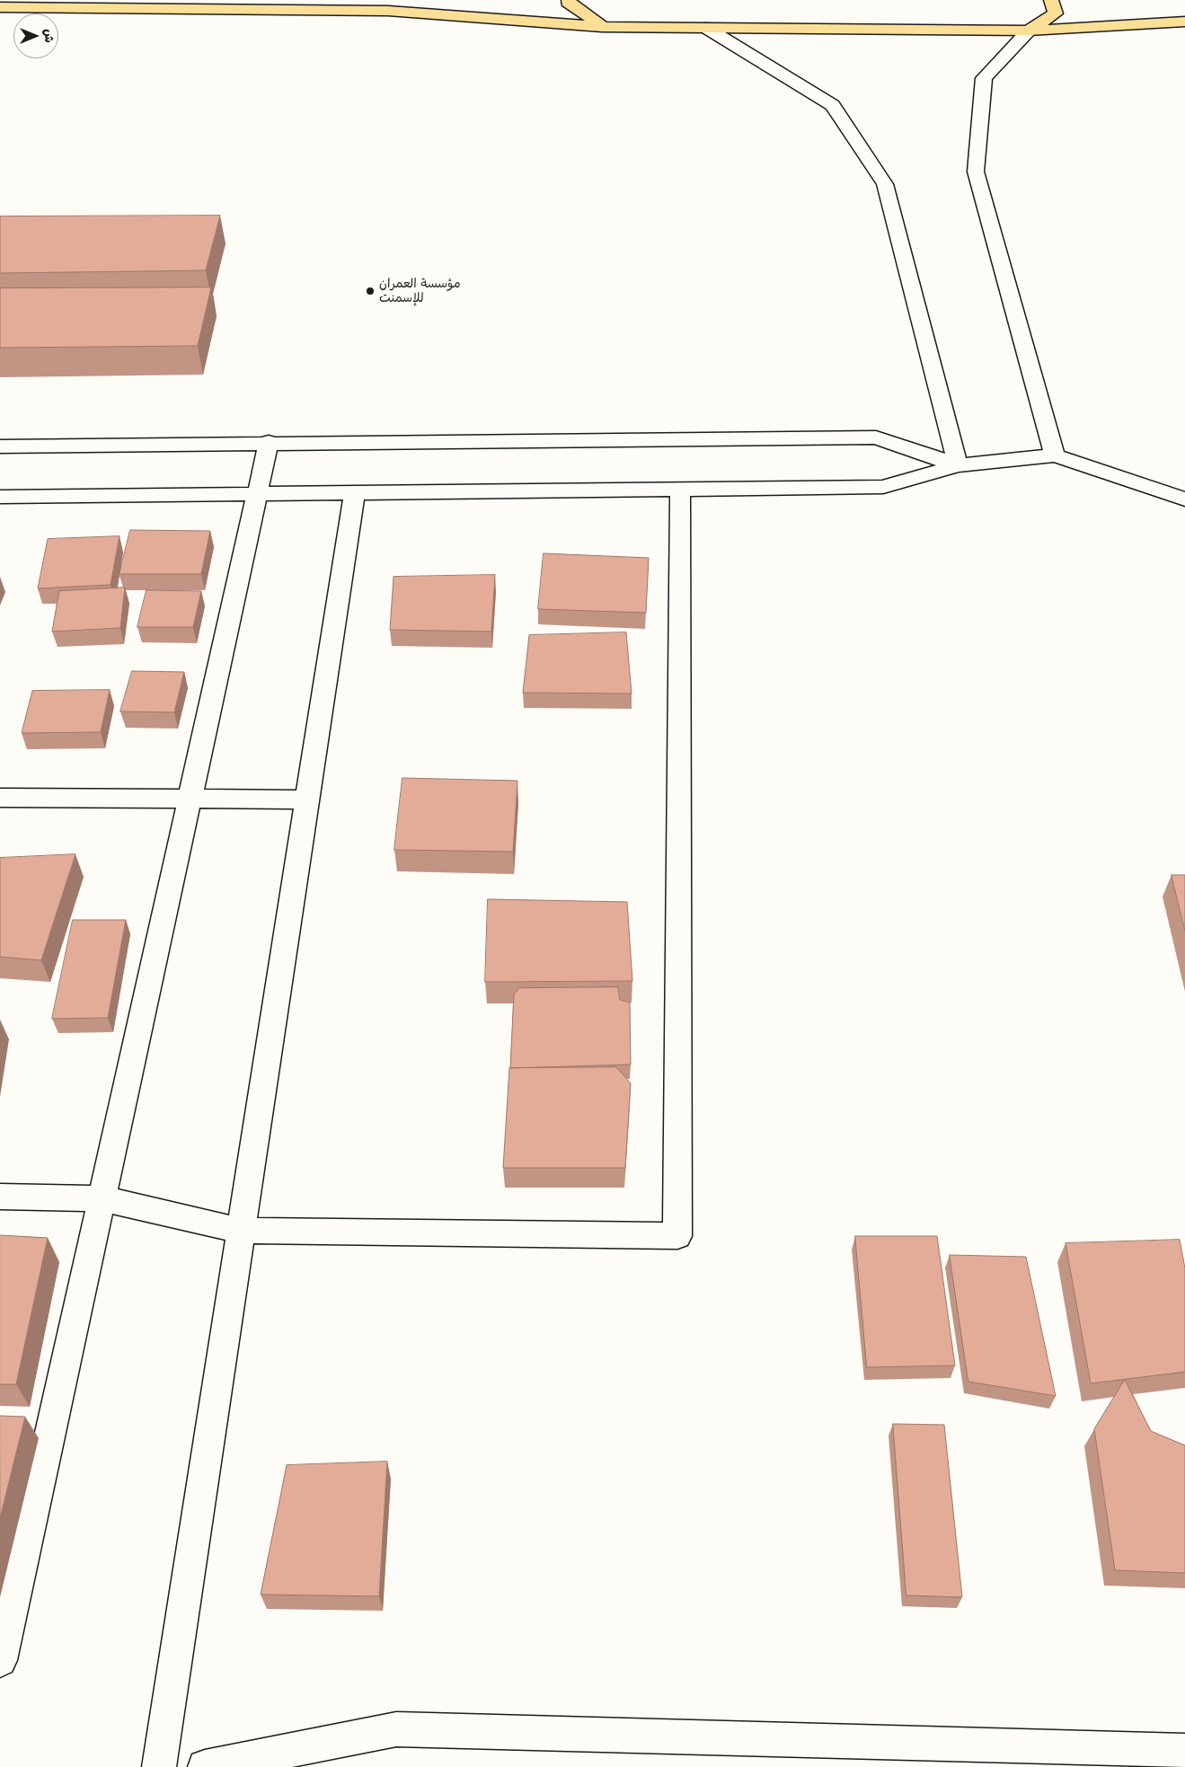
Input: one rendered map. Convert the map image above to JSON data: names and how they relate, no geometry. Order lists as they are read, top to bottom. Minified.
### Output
{"places":["مؤسسة العمران للإسمنت"],"north":"right"}
